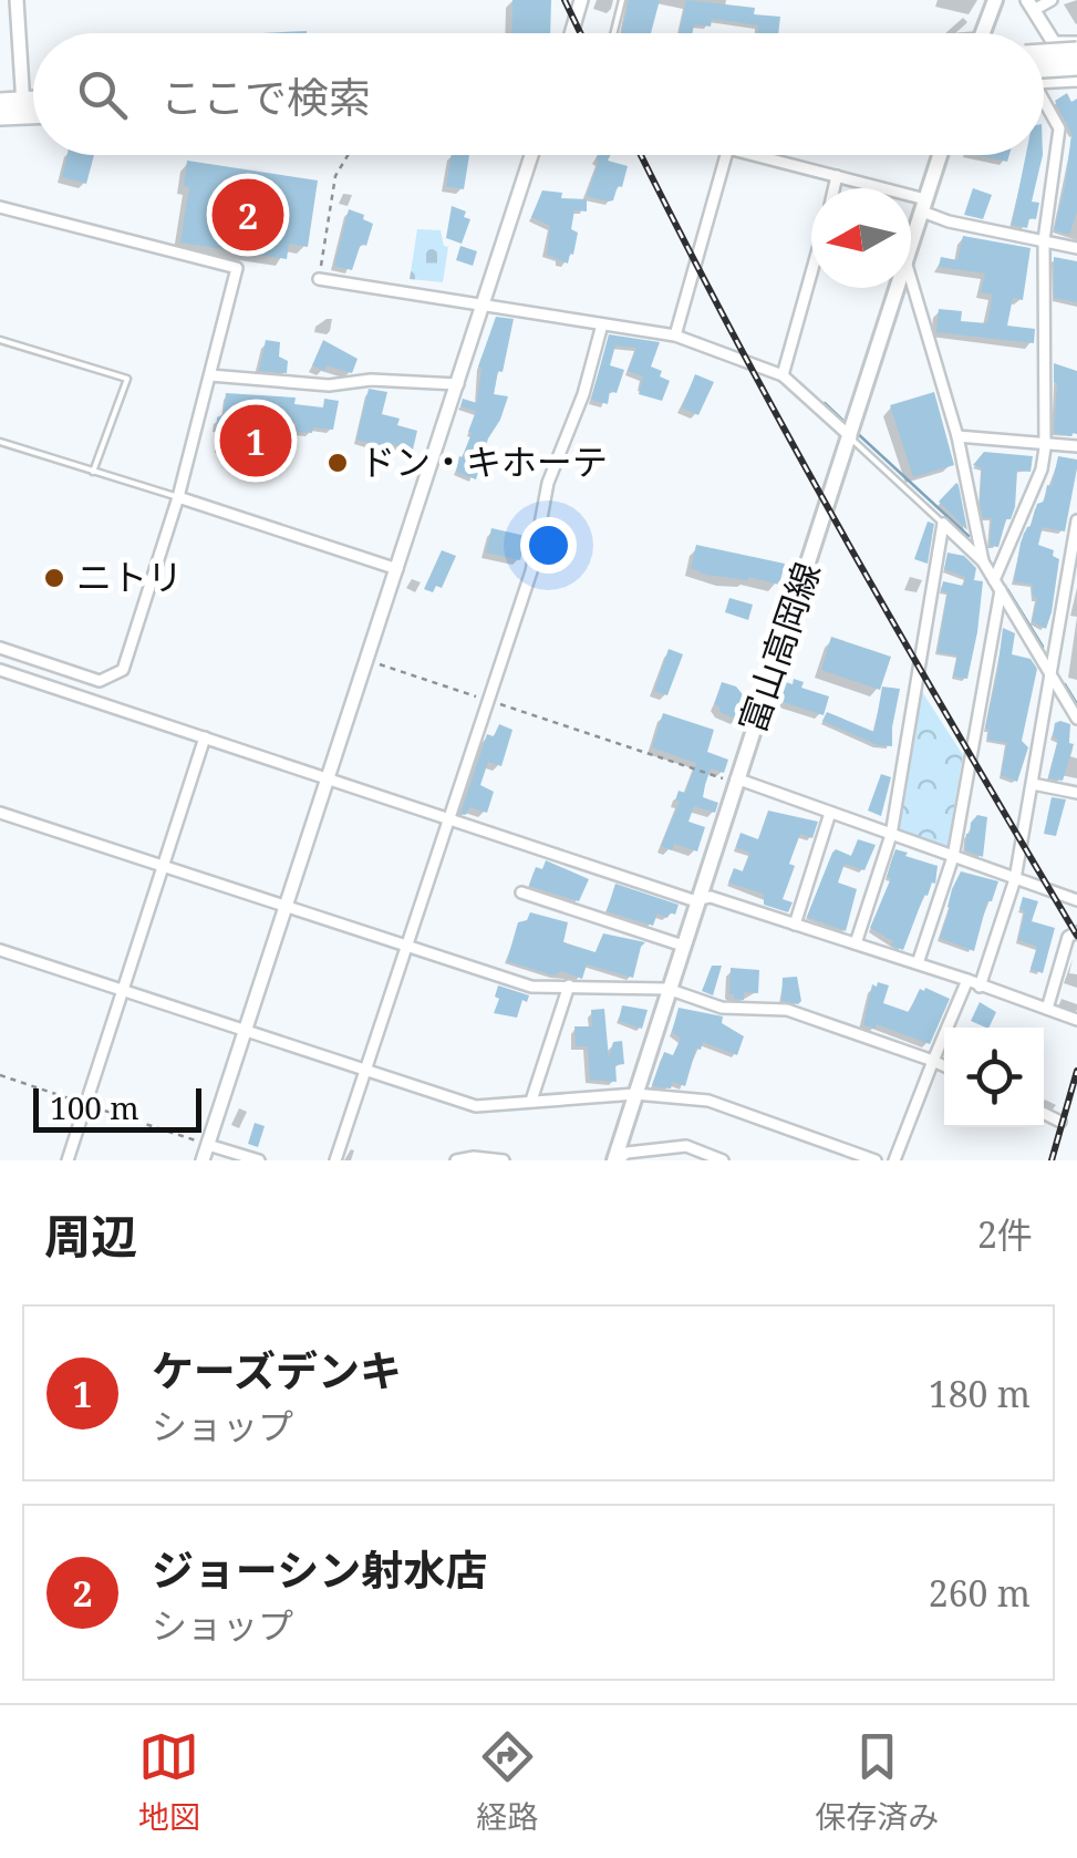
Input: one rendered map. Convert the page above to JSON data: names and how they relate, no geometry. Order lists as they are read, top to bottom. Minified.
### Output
{"streets":{"main road":["富山高岡線"]},"places":["ドン・キホーテ","ニトリ"],"scale_bar":"100 m","north":"left","page":{"search":"ここで検索","pins":["2","1"],"scale":"100 m","heading":["周辺","2件"],"list":[{"mark":"1","name":"ケーズデンキ","note":"ショップ","value":"180 m"},{"mark":"2","name":"ジョーシン射水店","note":"ショップ","value":"260 m"}],"nav":["地図","経路","保存済み"]}}
